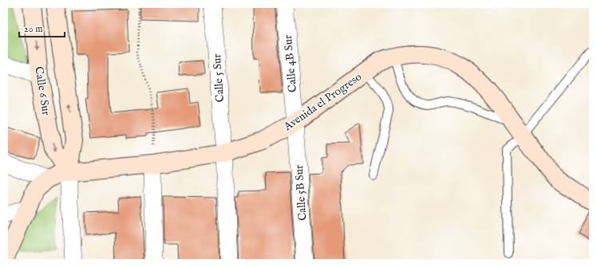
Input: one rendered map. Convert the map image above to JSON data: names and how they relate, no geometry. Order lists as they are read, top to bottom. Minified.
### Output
{"streets":{"main road":["Calle 6 Sur","Avenida el Progreso"],"street":["Calle 4B Sur","Calle 5 Sur","Calle 5B Sur"]},"crossings":[["Calle 4B Sur","Avenida el Progreso"],["Calle 4B Sur","Calle 5B Sur"],["Calle 5 Sur","Avenida el Progreso"],["Calle 6 Sur","Avenida el Progreso"],["Avenida el Progreso","Calle 5B Sur"]],"scale_bar":"20 m"}
